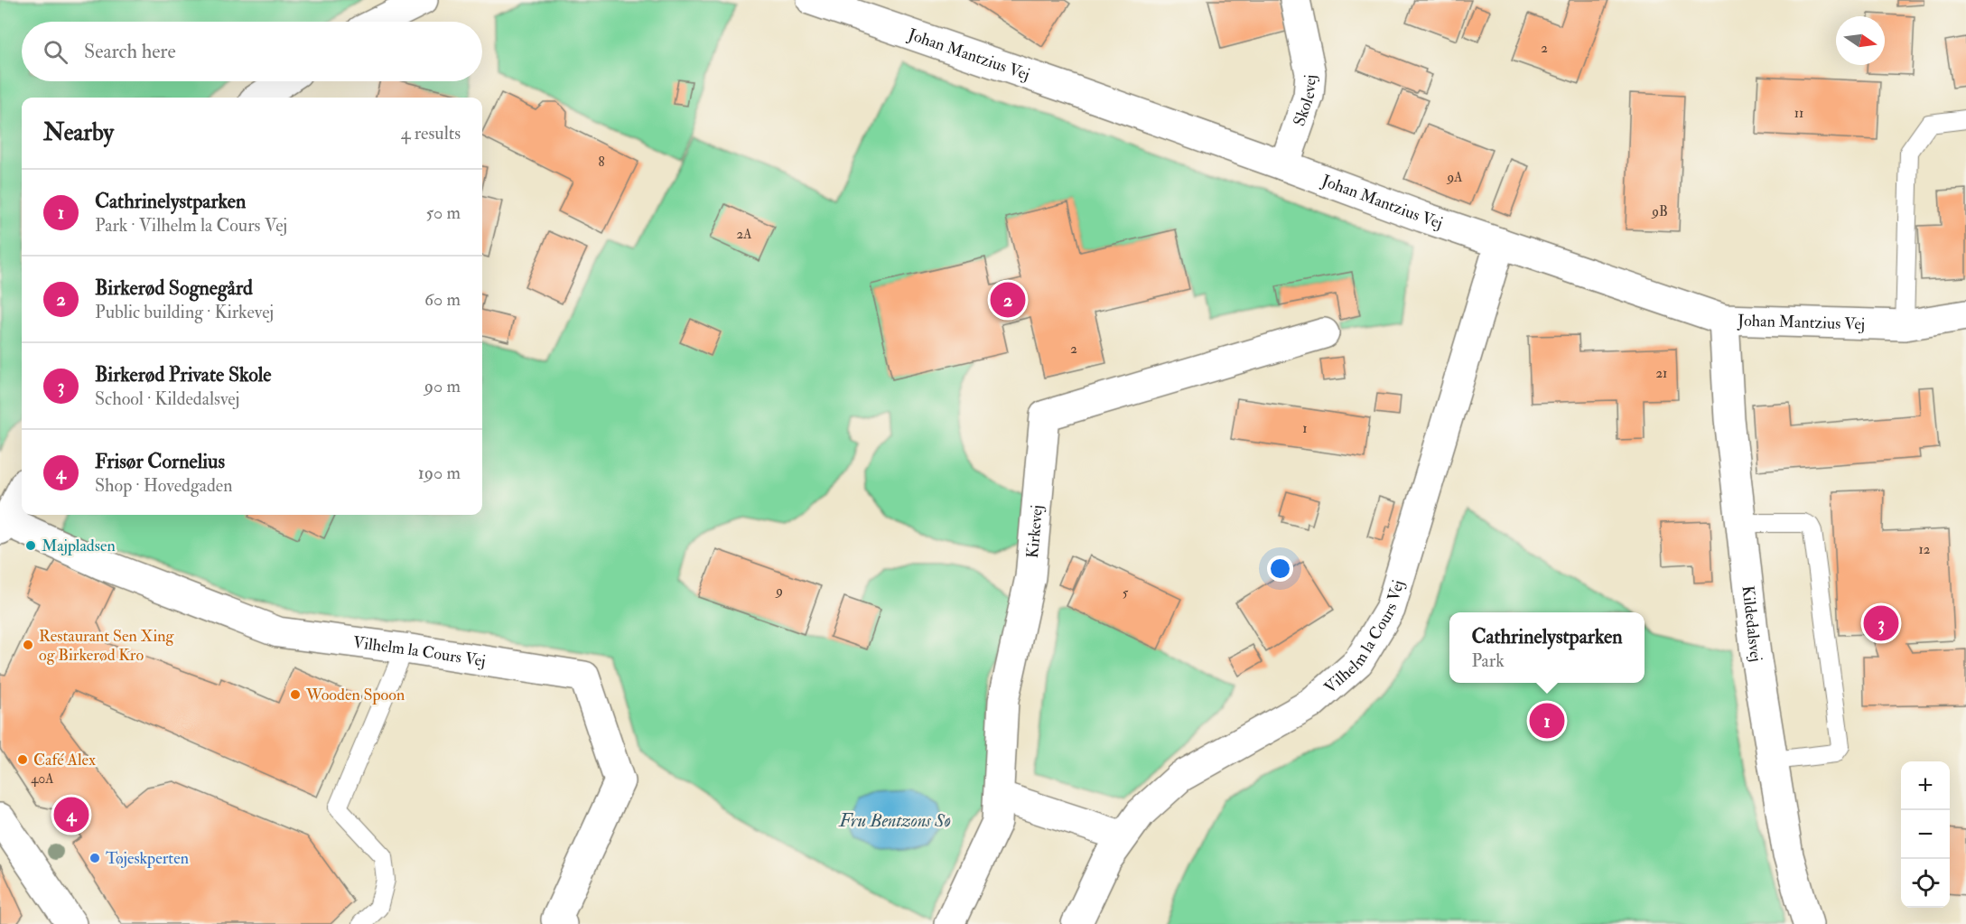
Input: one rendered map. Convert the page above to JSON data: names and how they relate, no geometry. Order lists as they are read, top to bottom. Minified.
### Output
{"streets":{"street":["Johan Mantzius Vej","Skolevej","Kirkevej","Kildedalsvej","Vilhelm la Cours Vej"]},"crossings":[["Johan Mantzius Vej","Skolevej"],["Johan Mantzius Vej","Kildedalsvej"],["Johan Mantzius Vej","Vilhelm la Cours Vej"]],"water":["Fru Bentzons Sø"],"places":["Majpladsen","Restaurant Sen Xing og Birkerød Kro","Wooden Spoon","Café Alex","Tøjeskperten"],"house_numbers":["2","11","8","9A","9B","2A","2","21","1","12","9","5","40A"],"north":"right","page":{"search":"Search here","heading":["Nearby","4 results"],"list":[{"mark":"1","name":"Cathrinelystparken","note":"Park · Vilhelm la Cours Vej","value":"50 m"},{"mark":"2","name":"Birkerød Sognegård","note":"Public building · Kirkevej","value":"60 m"},{"mark":"3","name":"Birkerød Private Skole","note":"School · Kildedalsvej","value":"90 m"},{"mark":"4","name":"Frisør Cornelius","note":"Shop · Hovedgaden","value":"190 m"}],"pins":["2","3","1","4"],"popup":["Cathrinelystparken","Park"],"map_buttons":["+","−"]}}
